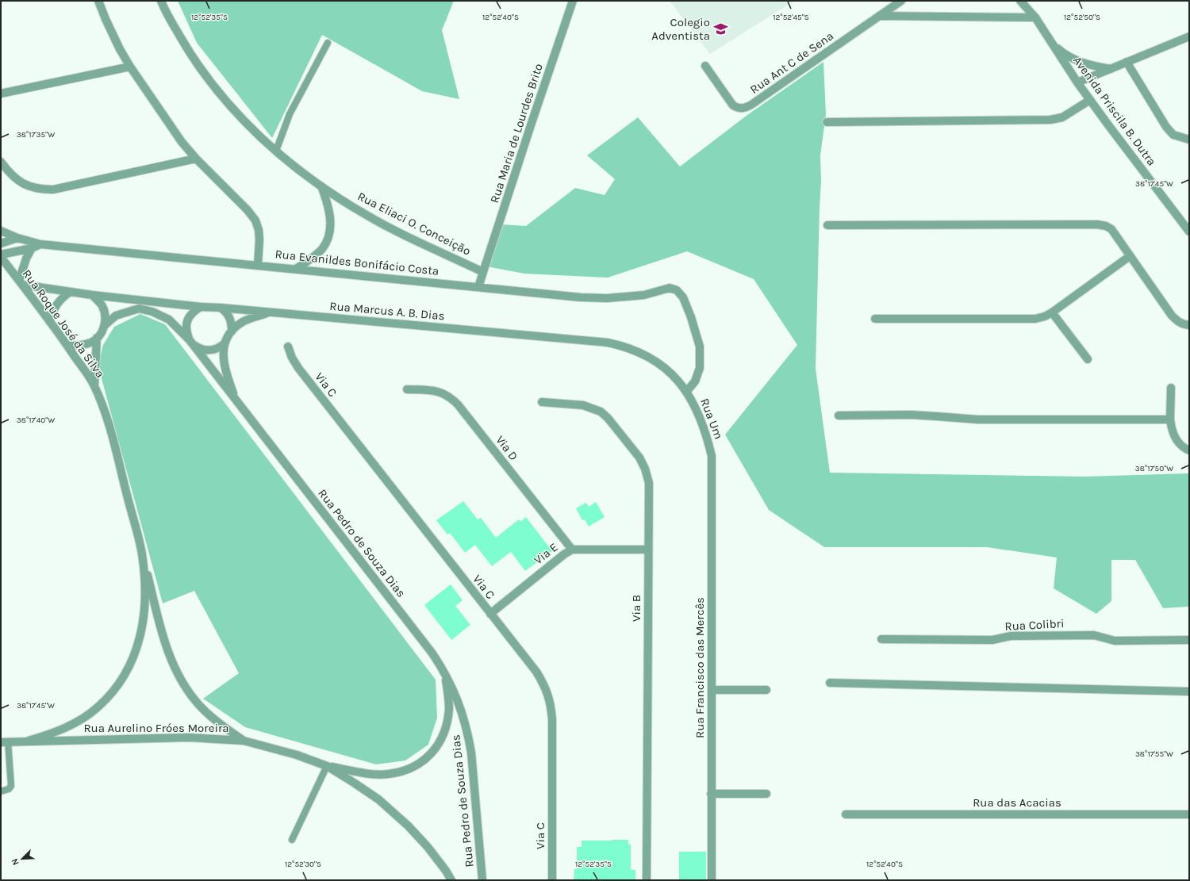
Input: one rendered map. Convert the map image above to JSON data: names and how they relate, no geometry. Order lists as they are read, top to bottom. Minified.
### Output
{"streets":{"street":["Rua Ant C de Sena","Avenida Priscila B. Dutra","Rua Maria de Lourdes Brito","Rua Eliaci O. Conceição","Rua Evanildes Bonifácio Costa","Rua Marcus A. B. Dias","Rua Roque José da Silva","Via C","Rua Um","Via D","Rua Pedro de Souza Dias","Via E","Via B","Rua Colibri","Rua Francisco das Mercês","Rua Aurelino Fróes Moreira","Rua das Acacias"]},"crossings":[["Rua Maria de Lourdes Brito","Rua Eliaci O. Conceição"],["Rua Evanildes Bonifácio Costa","Rua Marcus A. B. Dias"],["Rua Evanildes Bonifácio Costa","Rua Um"],["Rua Marcus A. B. Dias","Rua Roque José da Silva"],["Rua Marcus A. B. Dias","Rua Um"],["Rua Marcus A. B. Dias","Rua Pedro de Souza Dias"],["Rua Roque José da Silva","Rua Pedro de Souza Dias"],["Rua Roque José da Silva","Rua Aurelino Fróes Moreira"],["Via C","Via E"],["Rua Um","Rua Francisco das Mercês"],["Via D","Via E"],["Via E","Via B"]],"places":{"school or university":["Colegio Adventista"]},"north":"bottom left","coordinates":["12°52'35\"S","12°52'40\"S","12°52'45\"S","12°52'50\"S","38°17'35\"W","38°17'45\"W","38°17'40\"W","38°17'50\"W","38°17'55\"W","12°52'30\"S"]}
